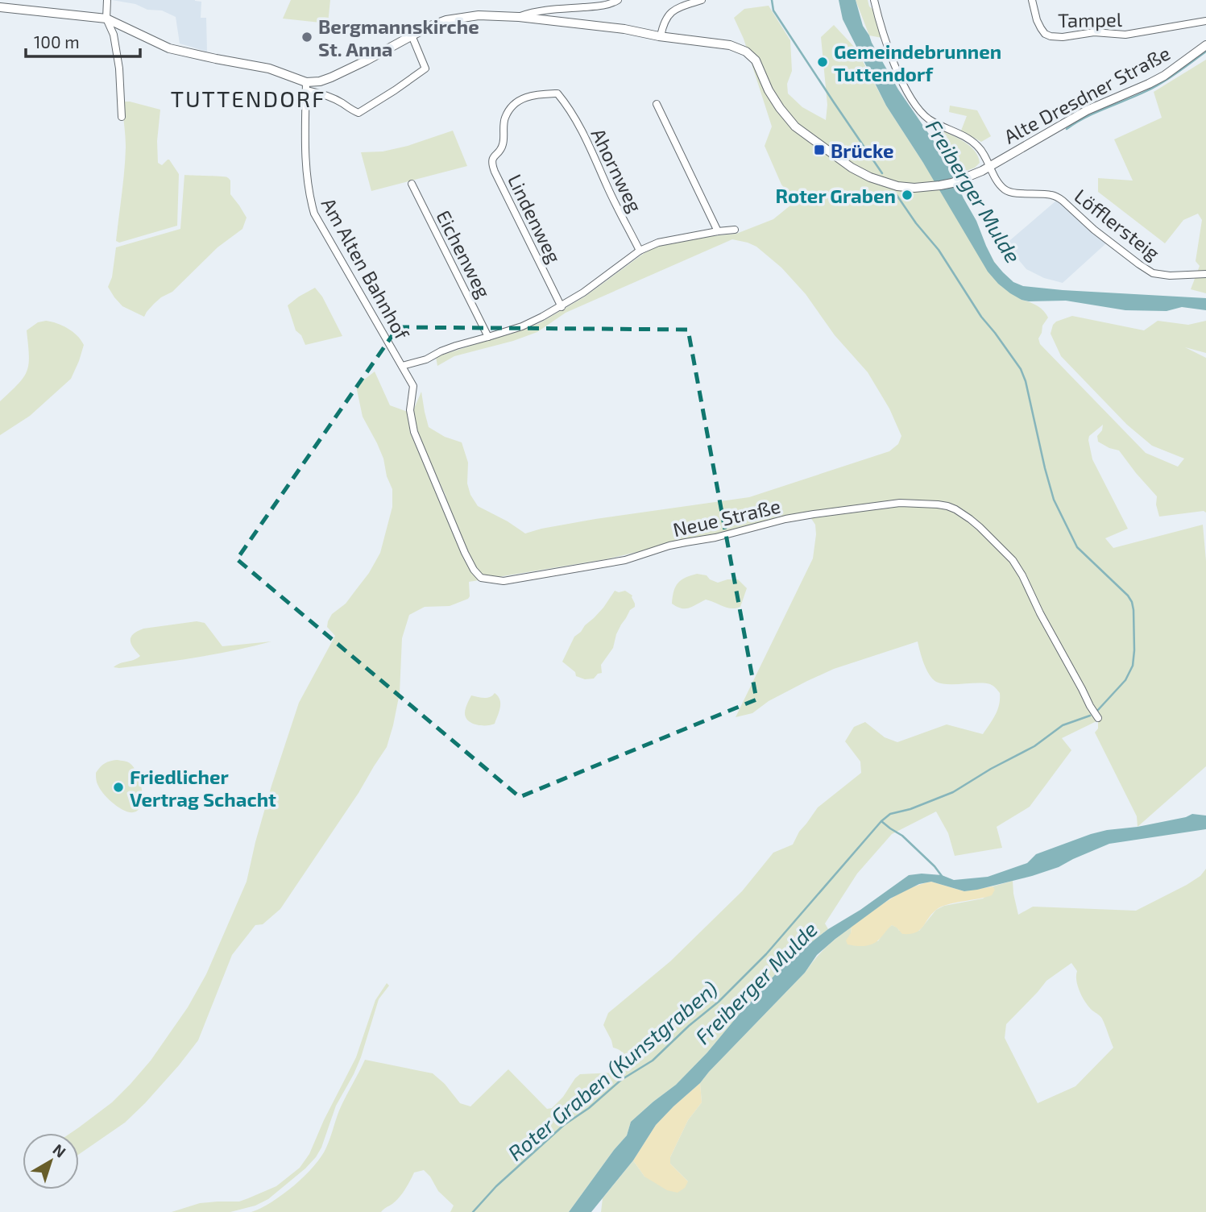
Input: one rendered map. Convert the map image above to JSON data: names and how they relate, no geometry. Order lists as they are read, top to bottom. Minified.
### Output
{"streets":{"street":["Tampel","Alte Dresdner Straße","Ahornweg","Lindenweg","Löfflersteig","Eichenweg","Am Alten Bahnhof","Neue Straße"]},"crossings":[["Alte Dresdner Straße","Löfflersteig"],["Alte Dresdner Straße","Am Alten Bahnhof"],["Ahornweg","Lindenweg"],["Am Alten Bahnhof","Neue Straße"]],"districts":["TUTTENDORF"],"water":["Freiberger Mulde","Roter Graben (Kunstgraben)"],"places":{"other":["Bergmannskirche St. Anna","Gemeindebrunnen Tuttendorf","Roter Graben","Friedlicher Vertrag Schacht"],"transit":["Brücke"]},"scale_bar":"100 m","north":"top right"}
